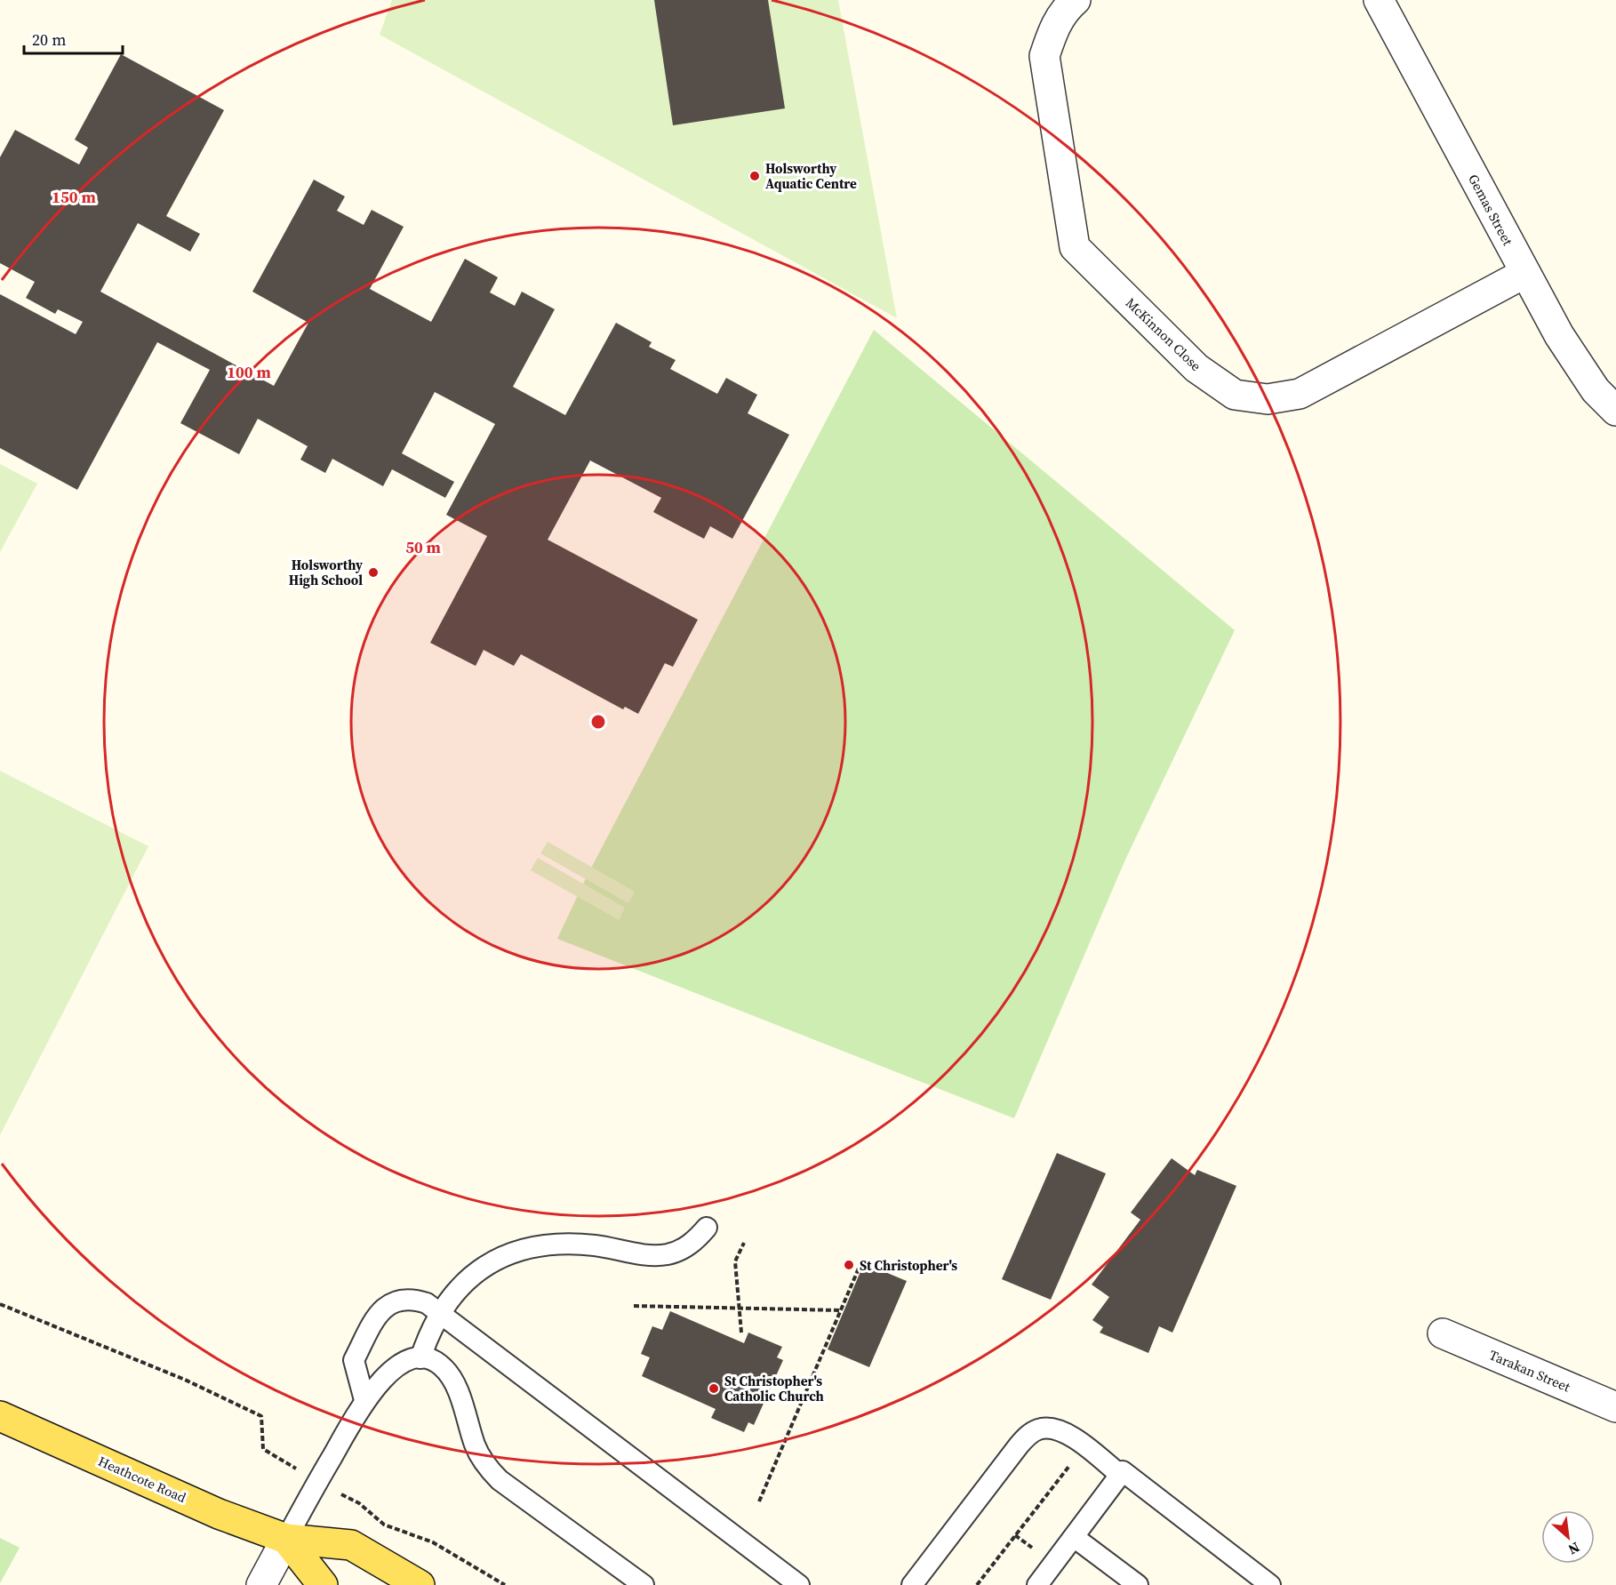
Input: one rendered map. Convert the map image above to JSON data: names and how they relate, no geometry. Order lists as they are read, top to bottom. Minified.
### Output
{"streets":{"main road":["Heathcote Road"],"street":["Gemas Street","McKinnon Close","Tarakan Street"]},"crossings":[["Gemas Street","McKinnon Close"]],"places":["Holsworthy Aquatic Centre","Holsworthy High School","St Christopher's","St Christopher's Catholic Church"],"scale_bar":"20 m","north":"bottom right","rings":["150 m","100 m","50 m"]}
